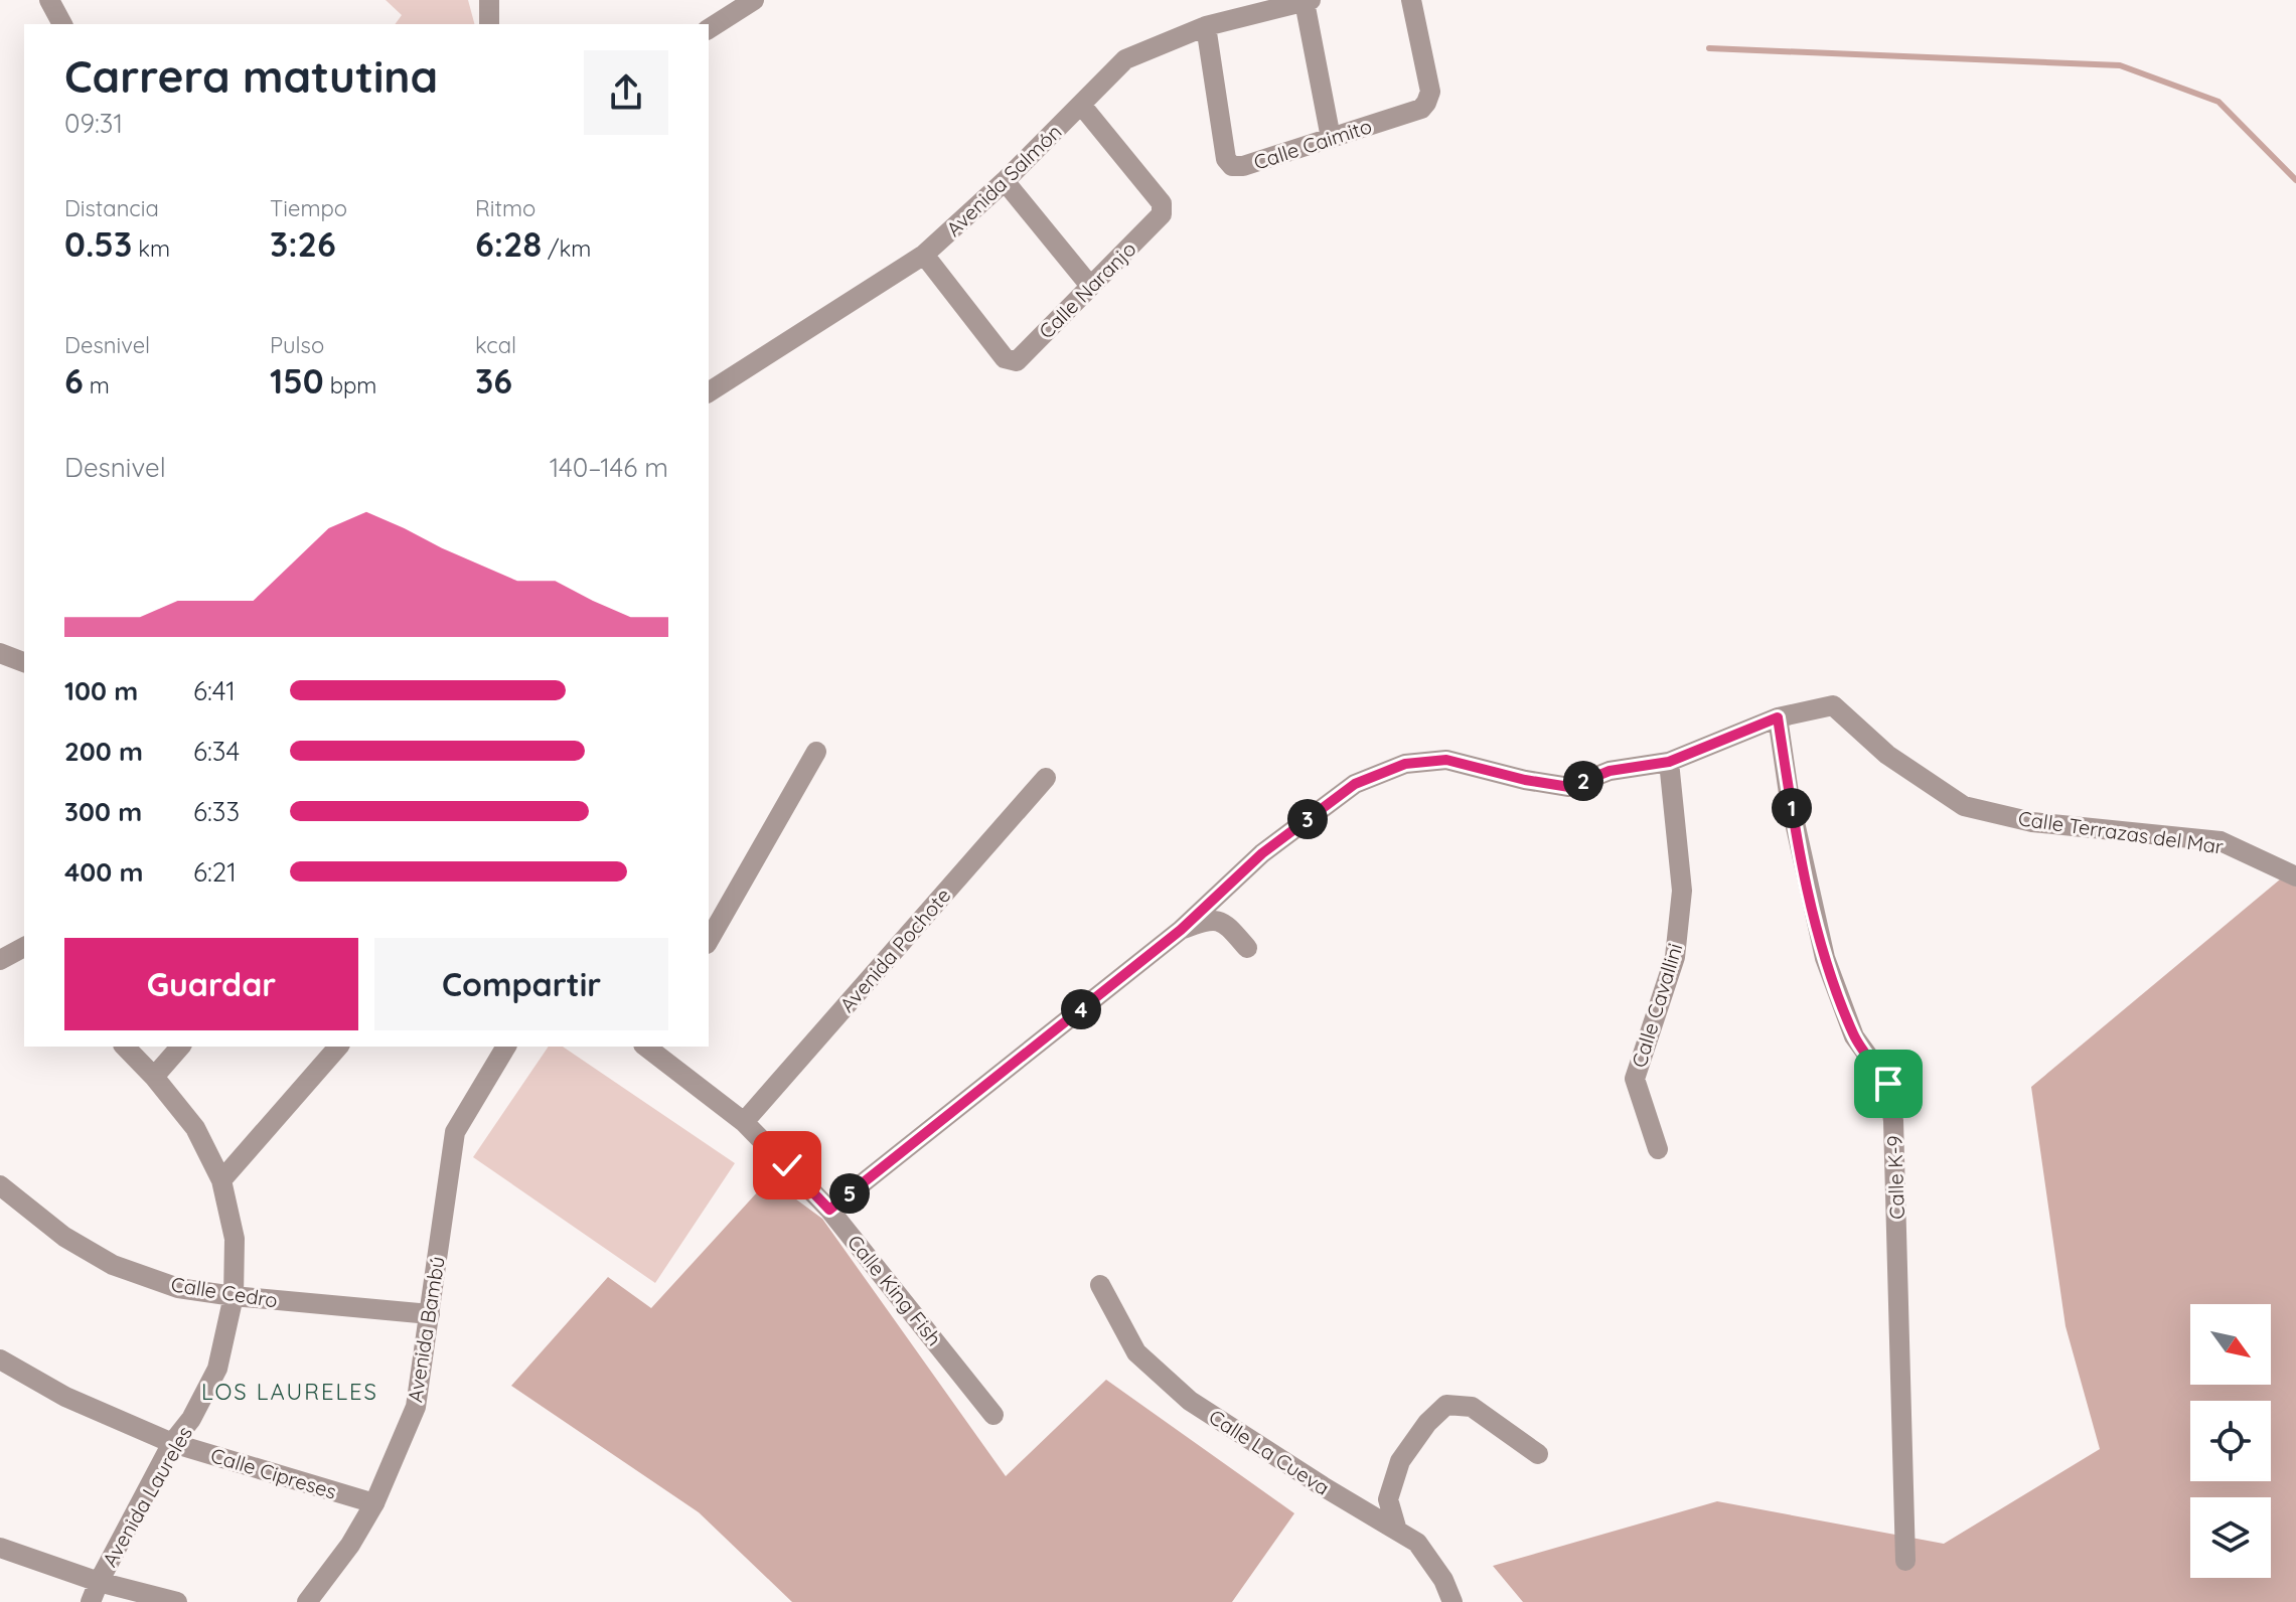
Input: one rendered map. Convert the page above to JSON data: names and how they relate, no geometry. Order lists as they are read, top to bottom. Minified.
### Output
{"streets":{"street":["Calle Caimito","Avenida Salmón","Calle Naranjo","Calle Terrazas del Mar","Avenida Pochote","Calle Cavallini","Calle K-9","Calle King Fish","Calle Cedro","Avenida Bambú","Calle La Cueva","Calle Cipreses","Avenida Laureles"]},"crossings":[["Calle Caimito","Avenida Salmón"],["Avenida Salmón","Calle Naranjo"],["Calle Terrazas del Mar","Calle Cavallini"],["Calle Terrazas del Mar","Calle K-9"],["Calle Terrazas del Mar","Calle King Fish"],["Avenida Pochote","Calle King Fish"],["Calle Cedro","Avenida Bambú"],["Calle Cedro","Avenida Laureles"],["Avenida Bambú","Calle Cipreses"],["Calle Cipreses","Avenida Laureles"]],"districts":["LOS LAURELES"],"north":"bottom right","page":{"heading":["Carrera matutina","09:31"],"stats":[["Distancia","0.53 km"],["Tiempo","3:26"],["Ritmo","6:28 /km"],["Desnivel","6 m"],["Pulso","150 bpm"],["kcal","36"]],"chart":["Desnivel","140–146 m"],"list":[{"name":"100 m","note":"6:41"},{"name":"200 m","note":"6:34"},{"name":"300 m","note":"6:33"},{"name":"400 m","note":"6:21"}],"pins":["2","1","3","4","5"],"buttons":["Guardar","Compartir"]}}
